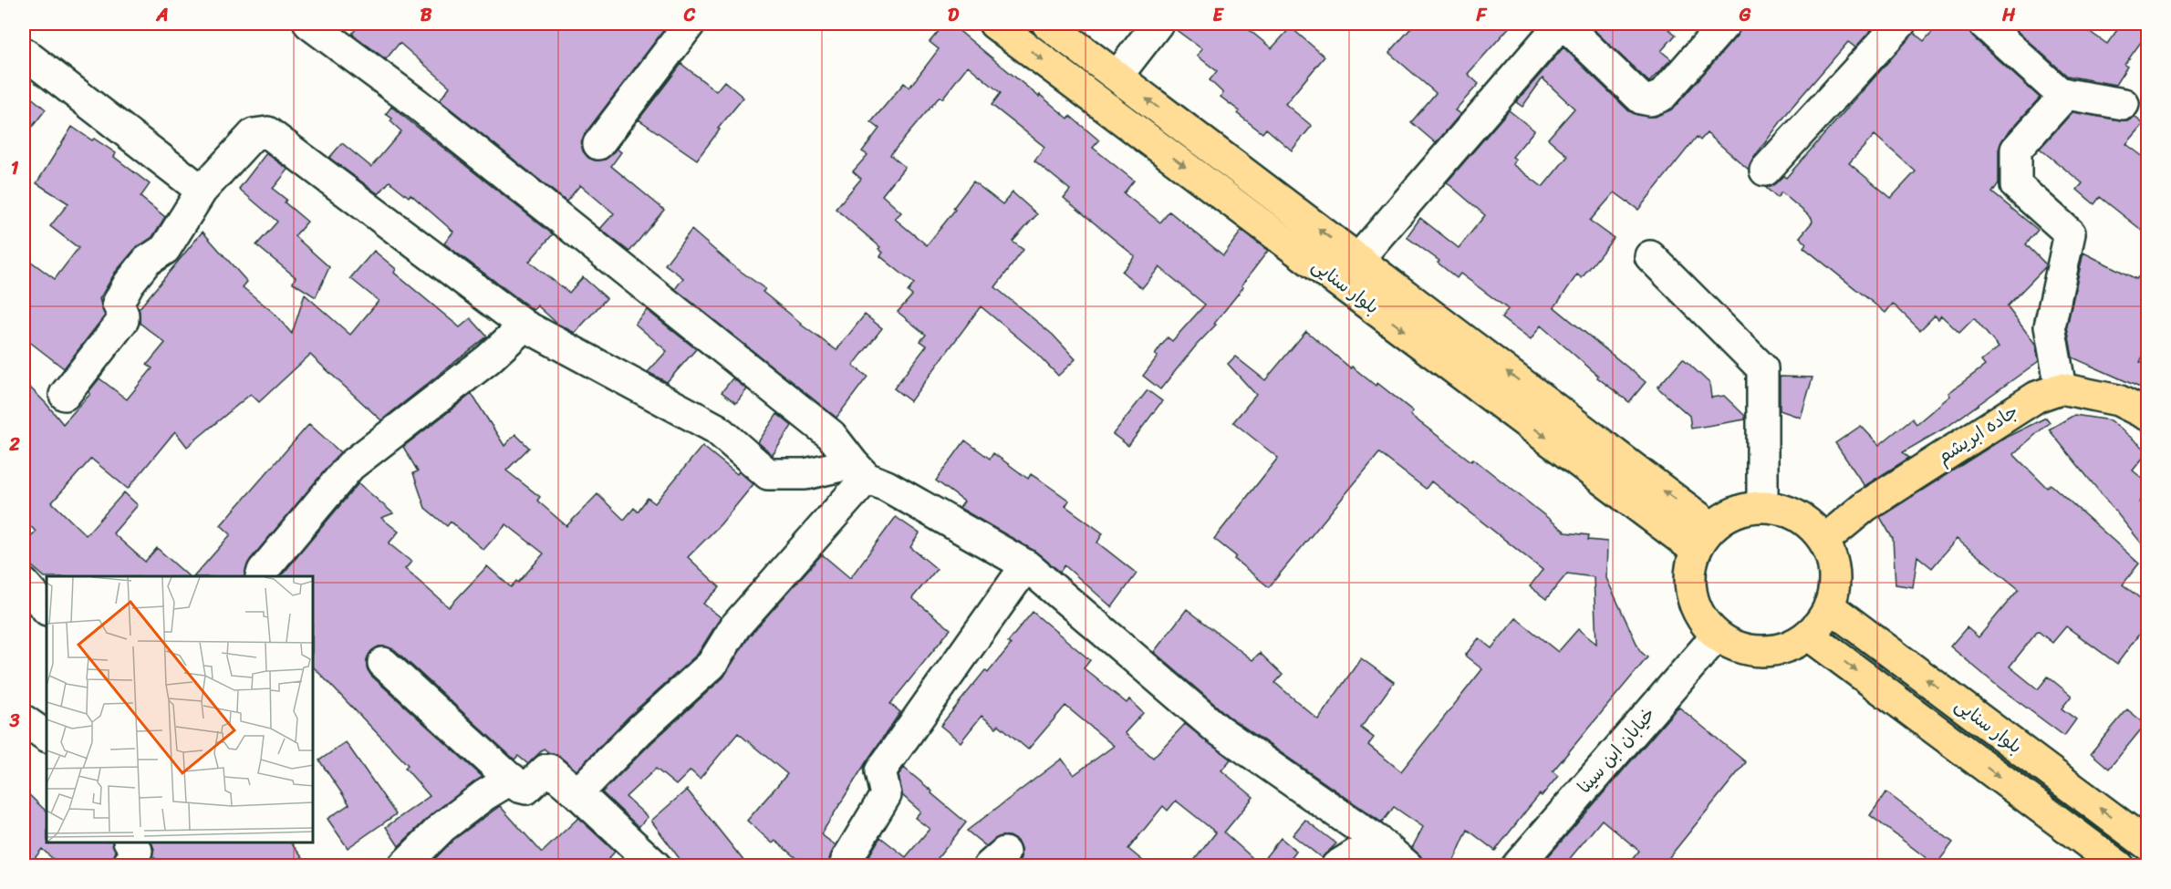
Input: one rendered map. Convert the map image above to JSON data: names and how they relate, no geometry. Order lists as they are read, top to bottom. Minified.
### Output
{"streets":{"main road":["بلوار سنایی","جاده ابریشم"],"street":["خیابان ابن سینا"]},"crossings":[["بلوار سنایی","جاده ابریشم"],["بلوار سنایی","خیابان ابن سینا"],["جاده ابریشم","خیابان ابن سینا"]],"grid":{"columns":["A","B","C","D","E","F","G","H"],"rows":["1","2","3"]}}
